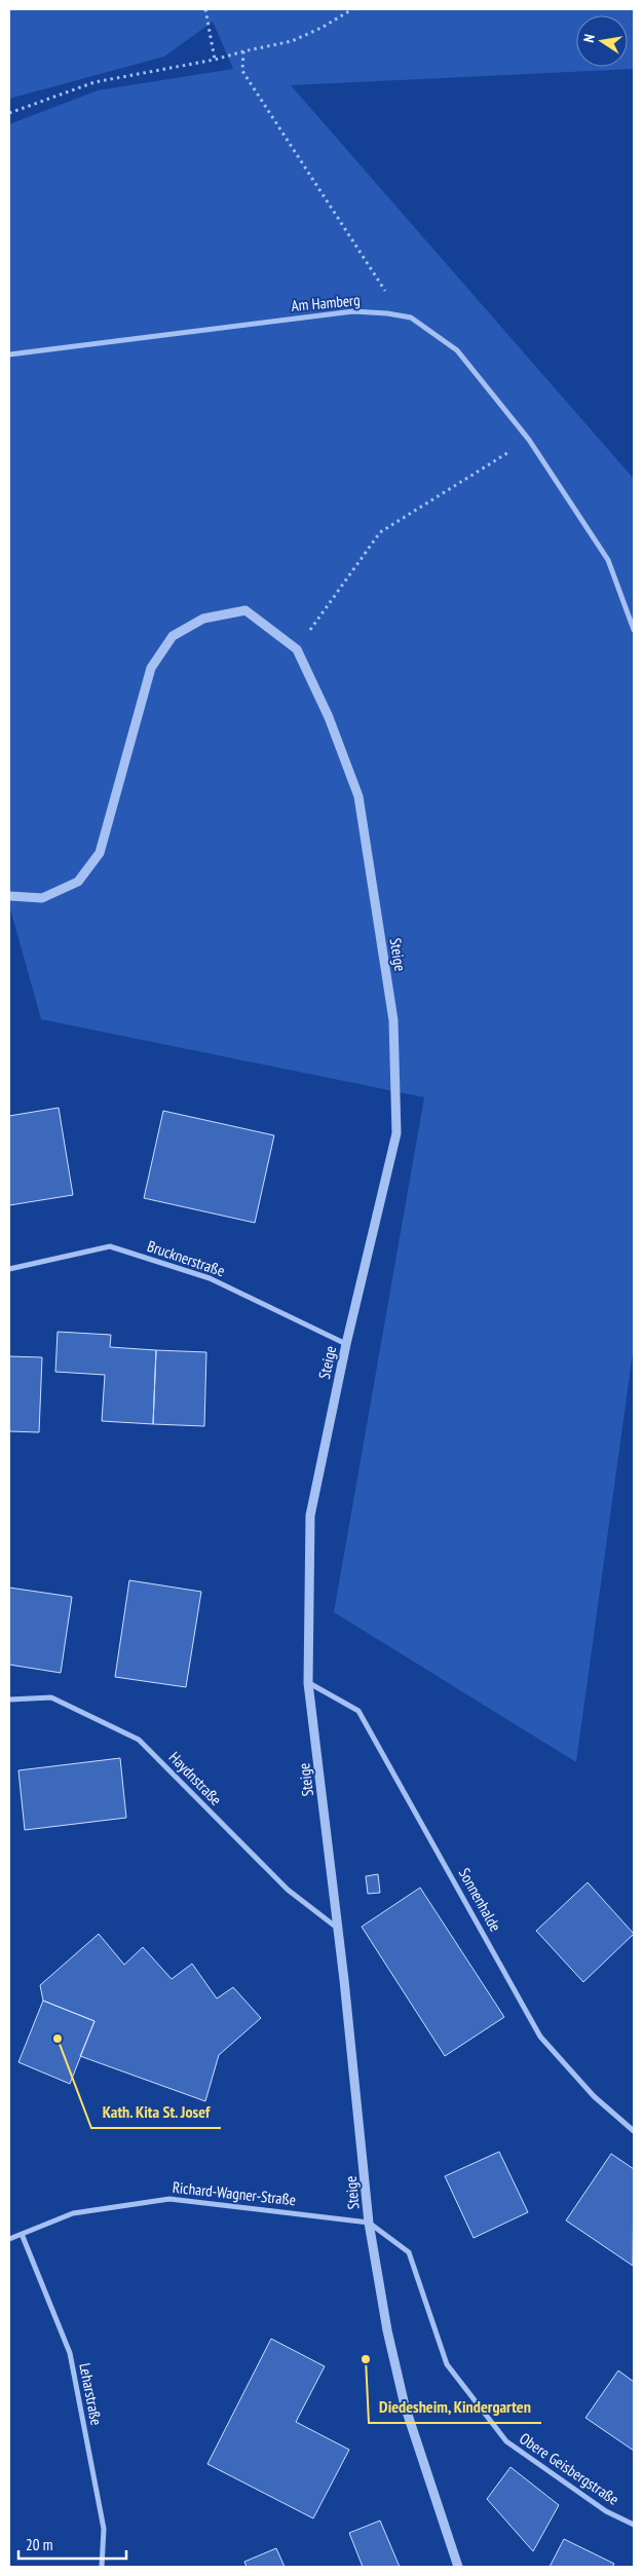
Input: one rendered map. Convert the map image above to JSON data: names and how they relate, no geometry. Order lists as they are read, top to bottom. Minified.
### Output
{"streets":{"street":["Am Hamberg","Steige","Brucknerstraße","Haydnstraße","Sonnenhalde","Richard-Wagner-Straße","Leharstraße","Obere Geisbergstraße"]},"crossings":[["Steige","Brucknerstraße"],["Steige","Haydnstraße"],["Steige","Sonnenhalde"],["Steige","Richard-Wagner-Straße"],["Steige","Obere Geisbergstraße"],["Richard-Wagner-Straße","Leharstraße"],["Richard-Wagner-Straße","Obere Geisbergstraße"]],"places":["Kath. Kita St. Josef","Diedesheim, Kindergarten"],"scale_bar":"20 m","north":"left"}
